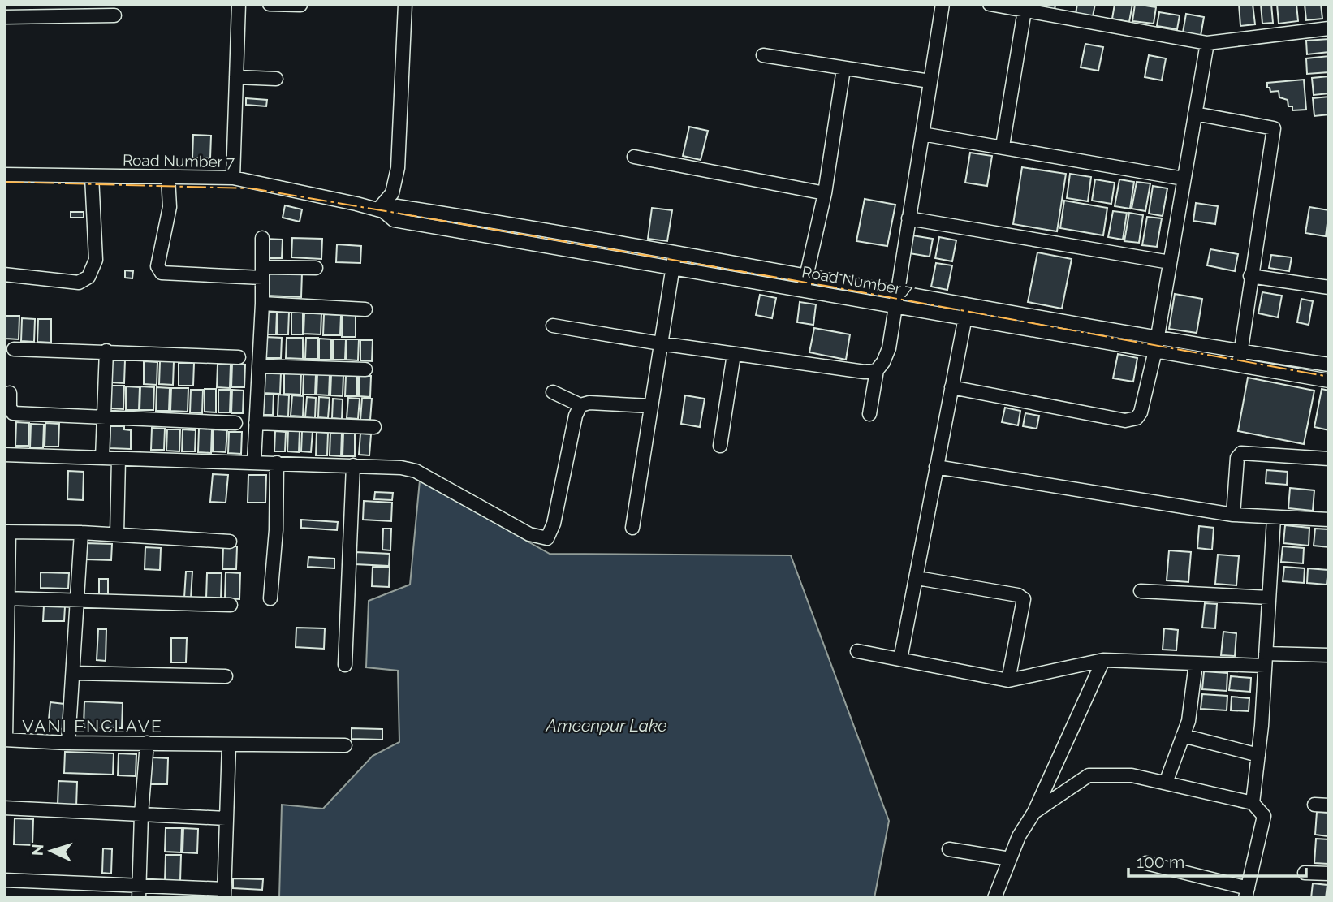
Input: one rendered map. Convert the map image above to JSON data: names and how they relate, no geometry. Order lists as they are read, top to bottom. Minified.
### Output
{"streets":{"street":["Road Number 7"]},"districts":["VANI ENCLAVE"],"water":["Ameenpur Lake"],"scale_bar":"100 m","north":"left"}
